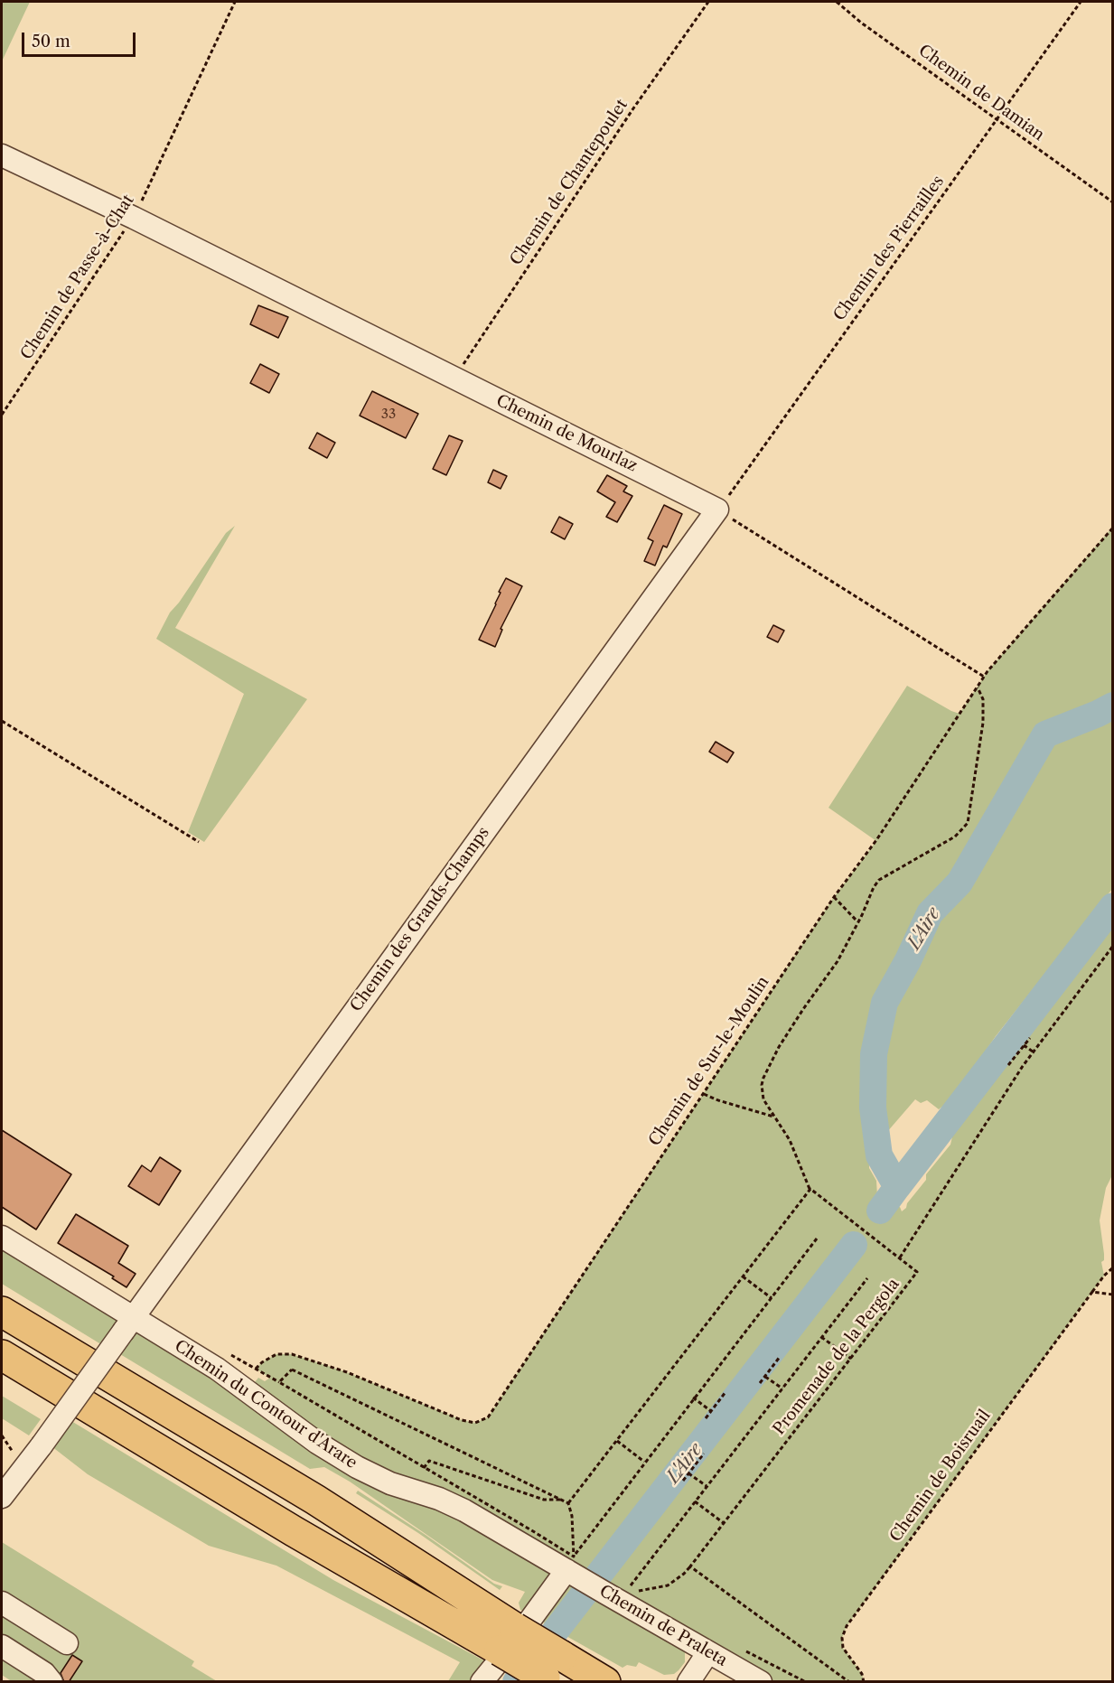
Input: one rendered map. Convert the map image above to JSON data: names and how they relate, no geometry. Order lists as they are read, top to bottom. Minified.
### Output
{"streets":{"street":["Chemin de Mourlaz","Chemin des Grands-Champs","Chemin du Contour d'Arare","Chemin de Praleta"],"path":["Chemin de Damian","Chemin de Chantepoulet","Chemin des Pierrailles","Chemin de Passe-à-Chat","Chemin de Sur-le-Moulin","Promenade de la Pergola","Chemin de Boisruail"]},"crossings":[["Chemin de Damian","Chemin des Pierrailles"],["Chemin de Chantepoulet","Chemin de Mourlaz"],["Chemin des Pierrailles","Chemin de Mourlaz"],["Chemin des Pierrailles","Chemin des Grands-Champs"],["Chemin de Passe-à-Chat","Chemin de Mourlaz"],["Chemin de Mourlaz","Chemin des Grands-Champs"],["Chemin des Grands-Champs","Chemin du Contour d'Arare"],["Chemin du Contour d'Arare","Chemin de Praleta"]],"water":["L'Aire"],"house_numbers":["33"],"scale_bar":"50 m"}
